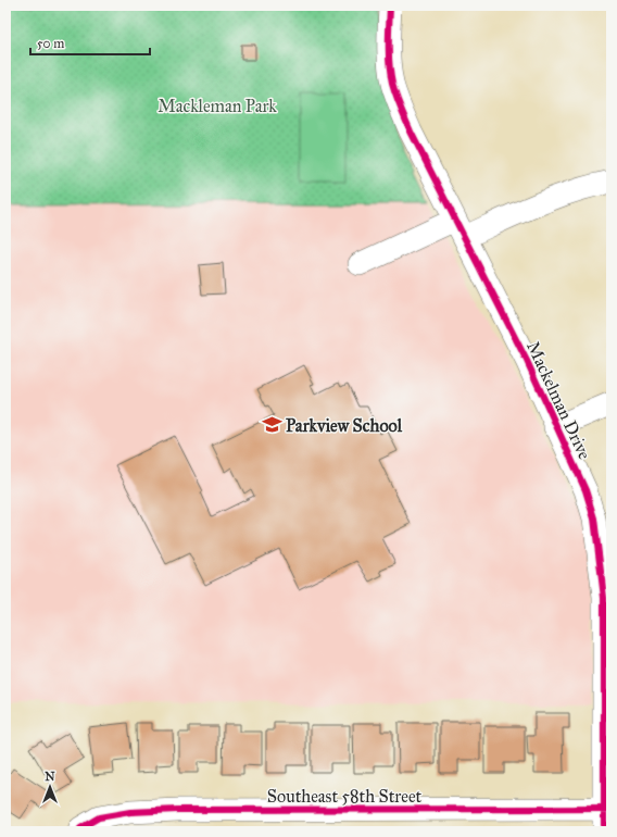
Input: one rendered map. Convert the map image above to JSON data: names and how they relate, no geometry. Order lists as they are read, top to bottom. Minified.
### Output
{"streets":{"street":["Mackelman Drive","Southeast 58th Street"]},"crossings":[["Mackelman Drive","Southeast 58th Street"]],"parks":["Mackleman Park"],"places":{"school or university":["Parkview School"]},"scale_bar":"50 m","north":"top"}
